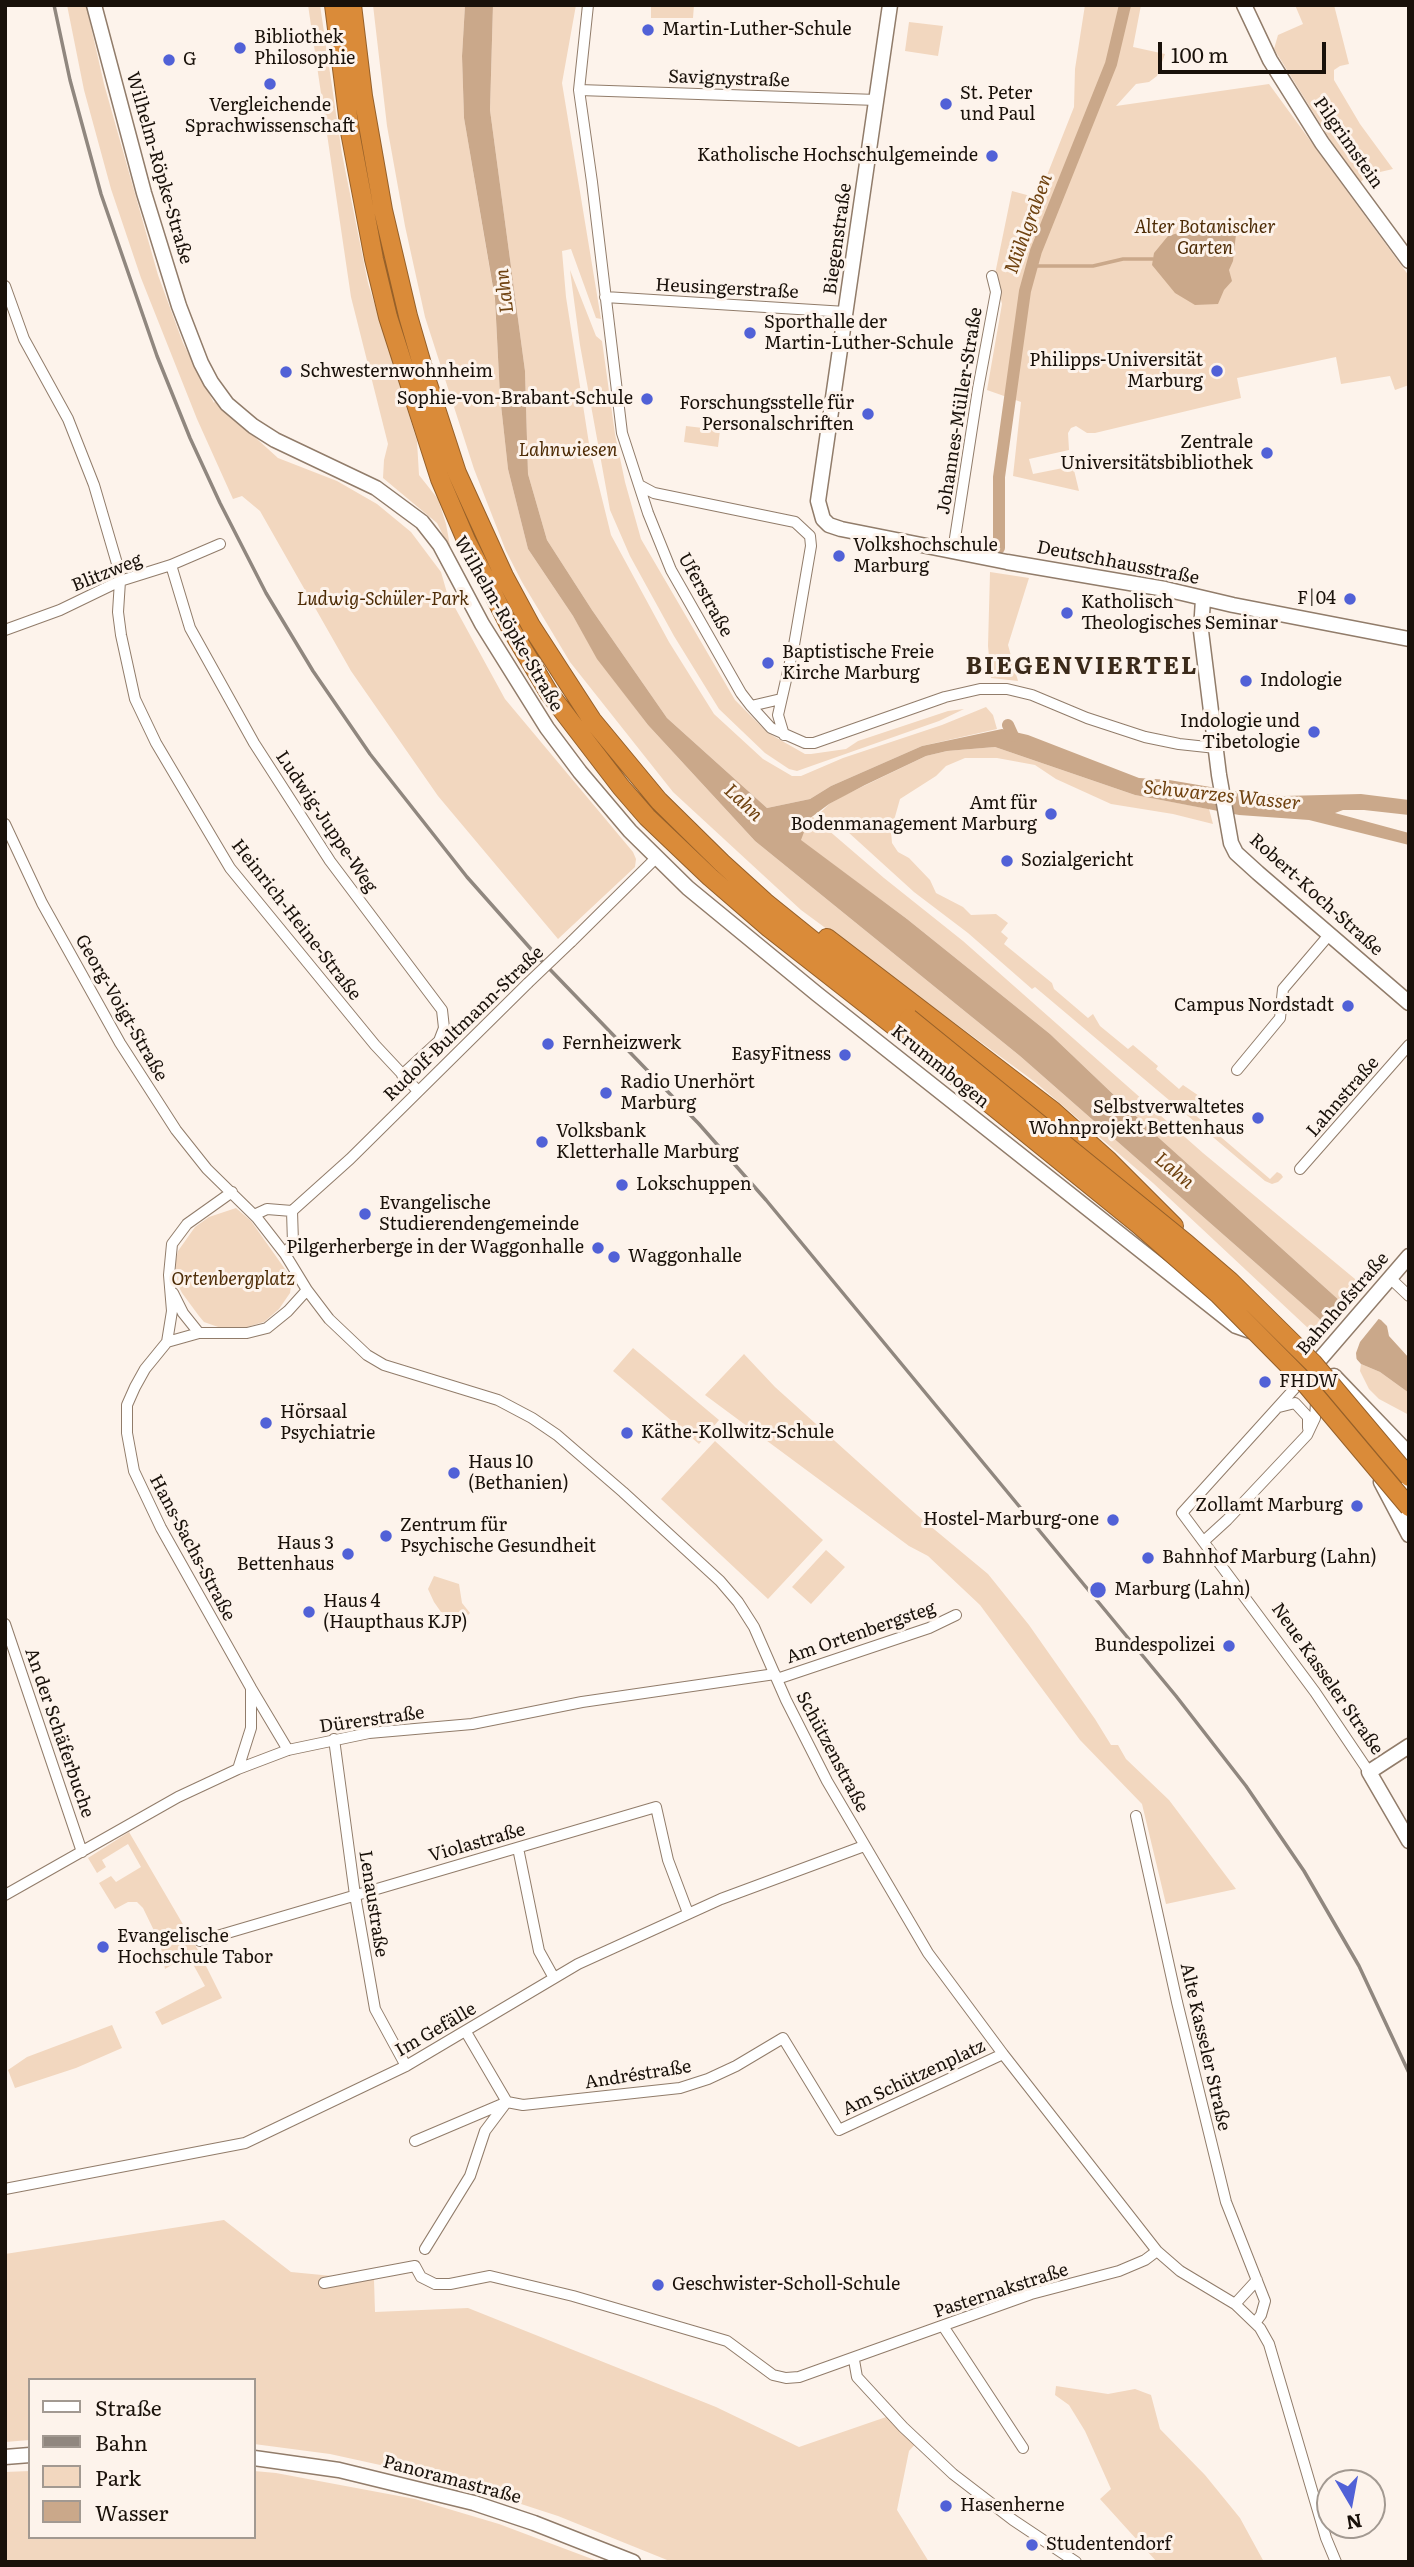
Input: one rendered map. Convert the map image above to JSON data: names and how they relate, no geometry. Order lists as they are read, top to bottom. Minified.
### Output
{"streets":{"main road":["Pilgrimstein","Wilhelm-Röpke-Straße","Biegenstraße","Deutschhausstraße","Robert-Koch-Straße","Krummbogen","Bahnhofstraße","Neue Kasseler Straße","Panoramastraße"],"street":["Savignystraße","Heusingerstraße","Johannes-Müller-Straße","Blitzweg","Uferstraße","Ludwig-Juppe-Weg","Heinrich-Heine-Straße","Georg-Voigt-Straße","Rudolf-Bultmann-Straße","Lahnstraße","Hans-Sachs-Straße","Am Ortenbergsteg","Dürerstraße","An der Schäferbuche","Schützenstraße","Violastraße","Lenaustraße","Im Gefälle","Alte Kasseler Straße","Andréstraße","Am Schützenplatz","Pasternakstraße"]},"crossings":[["Savignystraße","Biegenstraße"],["Savignystraße","Uferstraße"],["Wilhelm-Röpke-Straße","Rudolf-Bultmann-Straße"],["Wilhelm-Röpke-Straße","Krummbogen"],["Biegenstraße","Heusingerstraße"],["Biegenstraße","Deutschhausstraße"],["Heusingerstraße","Uferstraße"],["Johannes-Müller-Straße","Deutschhausstraße"],["Blitzweg","Ludwig-Juppe-Weg"],["Blitzweg","Heinrich-Heine-Straße"],["Uferstraße","Robert-Koch-Straße"],["Ludwig-Juppe-Weg","Heinrich-Heine-Straße"],["Heinrich-Heine-Straße","Rudolf-Bultmann-Straße"],["Georg-Voigt-Straße","Schützenstraße"],["Rudolf-Bultmann-Straße","Krummbogen"],["Krummbogen","Bahnhofstraße"],["Bahnhofstraße","Neue Kasseler Straße"],["Hans-Sachs-Straße","Dürerstraße"],["Am Ortenbergsteg","Dürerstraße"],["Am Ortenbergsteg","Schützenstraße"],["Dürerstraße","An der Schäferbuche"],["Dürerstraße","Schützenstraße"],["Dürerstraße","Lenaustraße"],["Schützenstraße","Im Gefälle"],["Schützenstraße","Alte Kasseler Straße"],["Schützenstraße","Am Schützenplatz"],["Schützenstraße","Pasternakstraße"],["Violastraße","Lenaustraße"],["Violastraße","Im Gefälle"],["Lenaustraße","Im Gefälle"],["Andréstraße","Am Schützenplatz"]],"districts":["BIEGENVIERTEL"],"water":["Mühlgraben","Lahn","Schwarzes Wasser"],"parks":["Alter Botanischer Garten","Lahnwiesen","Ludwig-Schüler-Park","Ortenbergplatz"],"places":["Martin-Luther-Schule","Bibliothek Philosophie","G","Vergleichende Sprachwissenschaft","St. Peter und Paul","Katholische Hochschulgemeinde","Sporthalle der Martin-Luther-Schule","Philipps-Universität Marburg","Schwesternwohnheim","Sophie-von-Brabant-Schule","Forschungsstelle für Personalschriften","Zentrale Universitätsbibliothek","Volkshochschule Marburg","F|04","Katholisch Theologisches Seminar","Baptistische Freie Kirche Marburg","Indologie","Indologie und Tibetologie","Amt für Bodenmanagement Marburg","Sozialgericht","Campus Nordstadt","Fernheizwerk","EasyFitness","Radio Unerhört Marburg","Selbstverwaltetes Wohnprojekt Bettenhaus","Volksbank Kletterhalle Marburg","Lokschuppen","Evangelische Studierendengemeinde","Pilgerherberge in der Waggonhalle","Waggonhalle","FHDW","Hörsaal Psychiatrie","Käthe-Kollwitz-Schule","Haus 10 (Bethanien)","Zollamt Marburg","Hostel-Marburg-one","Zentrum für Psychische Gesundheit","Haus 3 Bettenhaus","Bahnhof Marburg (Lahn)","Marburg (Lahn)","Haus 4 (Haupthaus KJP)","Bundespolizei","Evangelische Hochschule Tabor","Geschwister-Scholl-Schule","Hasenherne","Studentendorf"],"legend":["Straße","Bahn","Park","Wasser"],"scale_bar":"100 m","north":"bottom"}
